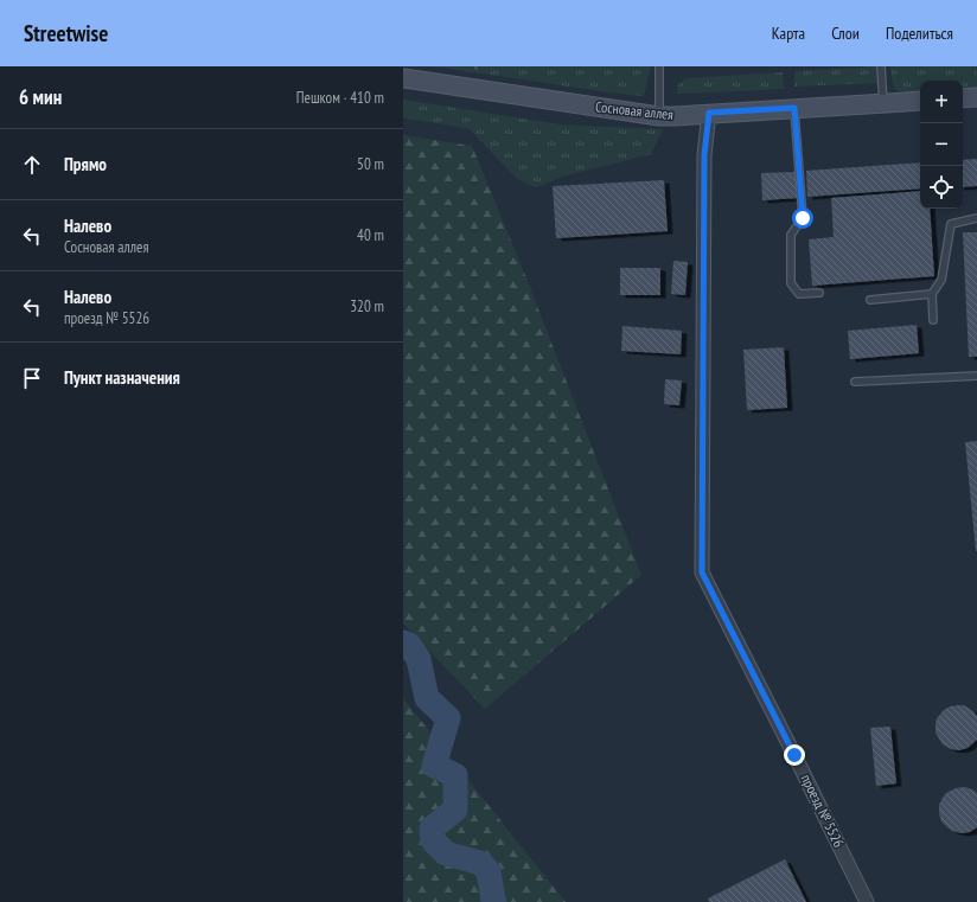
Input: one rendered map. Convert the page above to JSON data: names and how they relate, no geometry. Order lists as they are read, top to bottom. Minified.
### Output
{"streets":{"main road":["Сосновая аллея"],"street":["проезд № 5526"]},"crossings":[["Сосновая аллея","проезд № 5526"]],"page":{"header":"Streetwise","nav":["Карта","Слои","Поделиться"],"heading":["6 мин","Пешком · 410 m"],"map_buttons":["+","−"],"list":[["Прямо","50 m"],["Налево","Сосновая аллея","40 m"],["Налево","проезд № 5526","320 m"],"Пункт назначения"]}}
